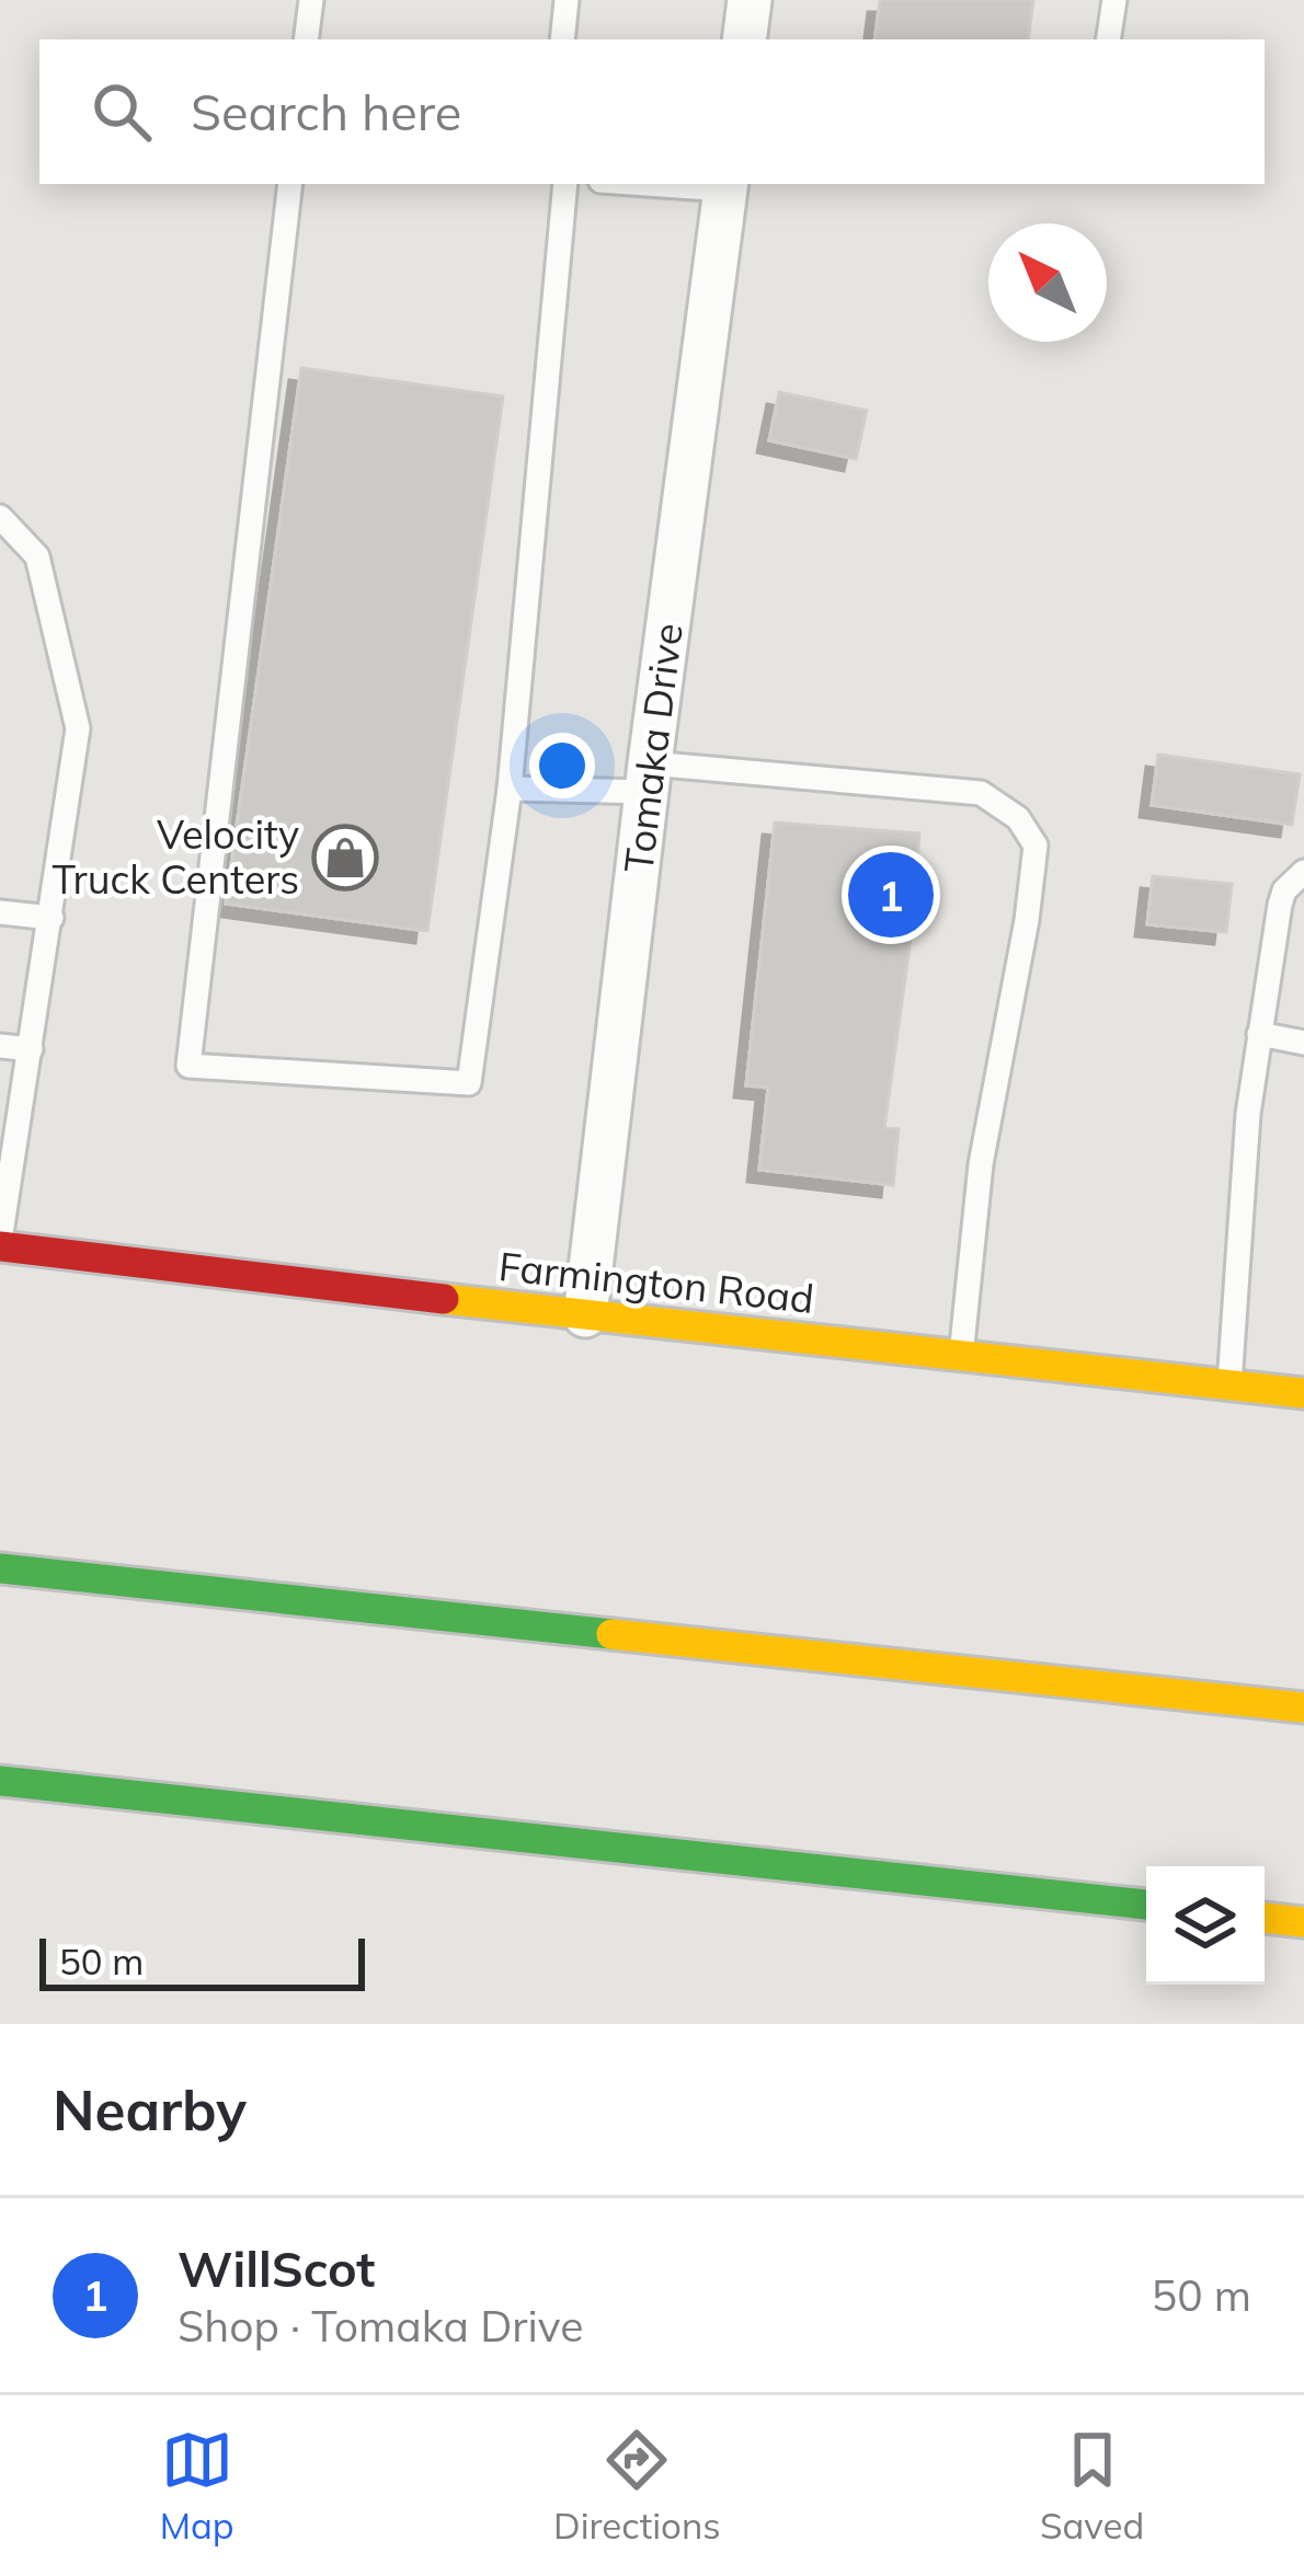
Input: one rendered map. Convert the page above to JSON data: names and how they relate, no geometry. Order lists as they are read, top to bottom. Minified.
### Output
{"streets":{"main road":["Farmington Road"],"street":["Tomaka Drive"]},"crossings":[["Tomaka Drive","Farmington Road"]],"places":{"shop":["Velocity Truck Centers"]},"scale_bar":"50 m","north":"top left","page":{"search":"Search here","pins":"1","scale":"50 m","heading":"Nearby","list":[{"mark":"1","name":"WillScot","note":"Shop · Tomaka Drive","value":"50 m"}],"nav":["Map","Directions","Saved"]}}
